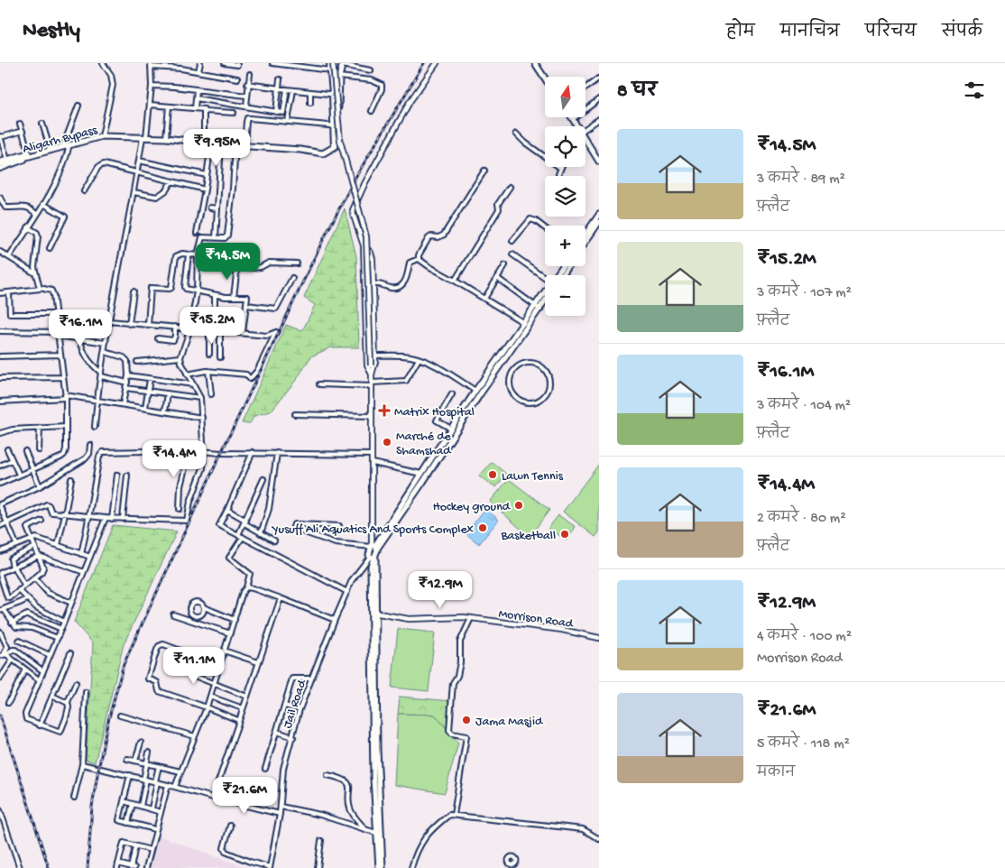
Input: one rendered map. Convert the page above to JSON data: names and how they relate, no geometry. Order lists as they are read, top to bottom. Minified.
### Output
{"streets":{"main road":["Aligarh Bypass"],"street":["Morrison Road","Jail Road"]},"places":{"health":["Matrix Hospital"],"other":["Marché de Shamshad","Lawn Tennis","Hockey ground","Yusuff Ali Aquatics And Sports Complex","Basketball","Jama Masjid"]},"north":"top","page":{"header":"Nestly","nav":["होम","मानचित्र","परिचय","संपर्क"],"heading":"8 घर","map_buttons":["+","−"],"list":[{"name":"₹14.5M","note":"3 कमरे · 89 m² · फ़्लैट"},{"name":"₹15.2M","note":"3 कमरे · 107 m² · फ़्लैट"},{"name":"₹16.1M","note":"3 कमरे · 104 m² · फ़्लैट"},{"name":"₹14.4M","note":"2 कमरे · 80 m² · फ़्लैट"},{"name":"₹12.9M","note":"4 कमरे · 100 m² · Morrison Road"},{"name":"₹21.6M","note":"5 कमरे · 118 m² · मकान"}],"price":["₹9.95M","₹14.5M","₹15.2M","₹16.1M","₹14.4M","₹12.9M","₹11.1M","₹21.6M"]}}
